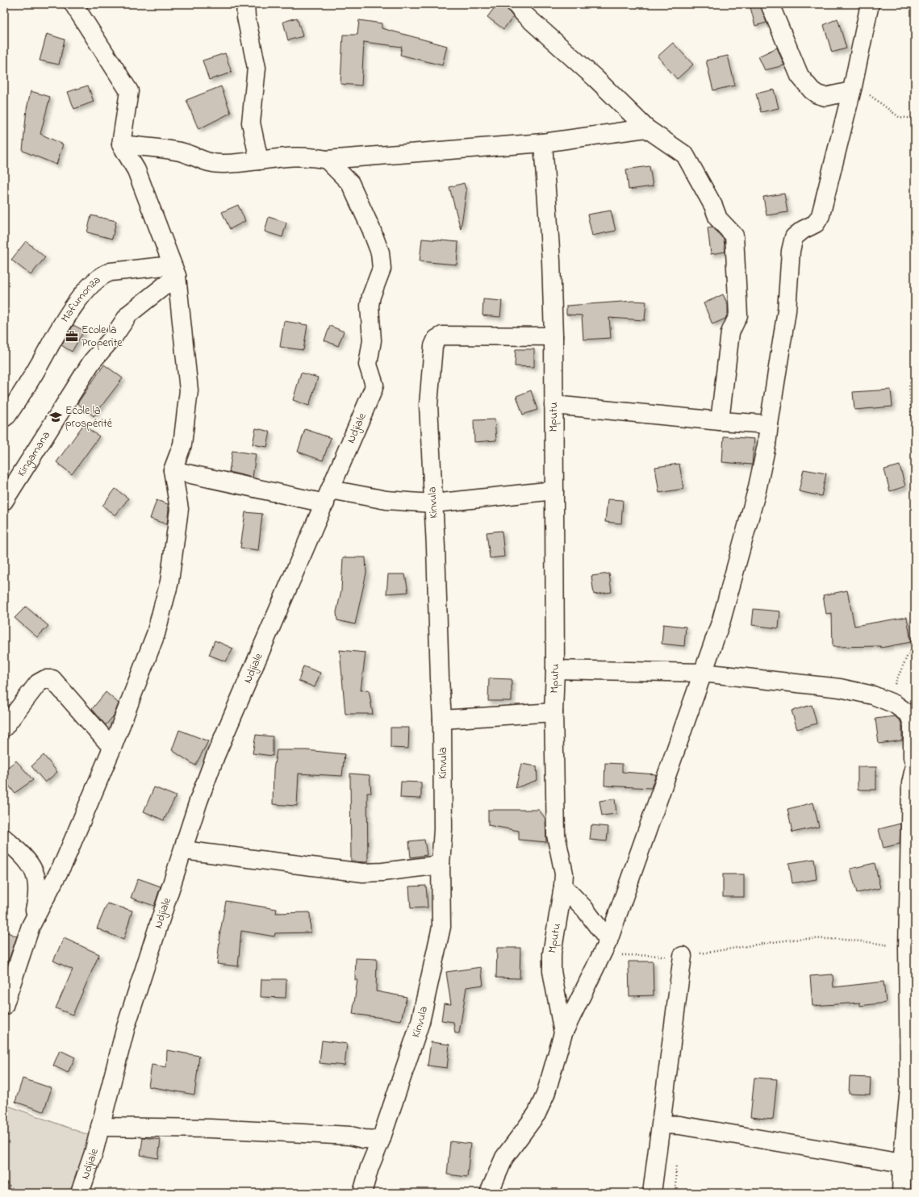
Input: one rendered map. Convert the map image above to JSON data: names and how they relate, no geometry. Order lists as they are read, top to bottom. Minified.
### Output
{"streets":{"street":["Mafumonza","Mputu","Ndjiale","Kingamana","Kinvula"]},"crossings":[["Mafumonza","Kingamana"],["Mputu","Kinvula"]],"places":{"office":["Ecole la Properite"],"school or university":["Ecole la prospérité"]}}
